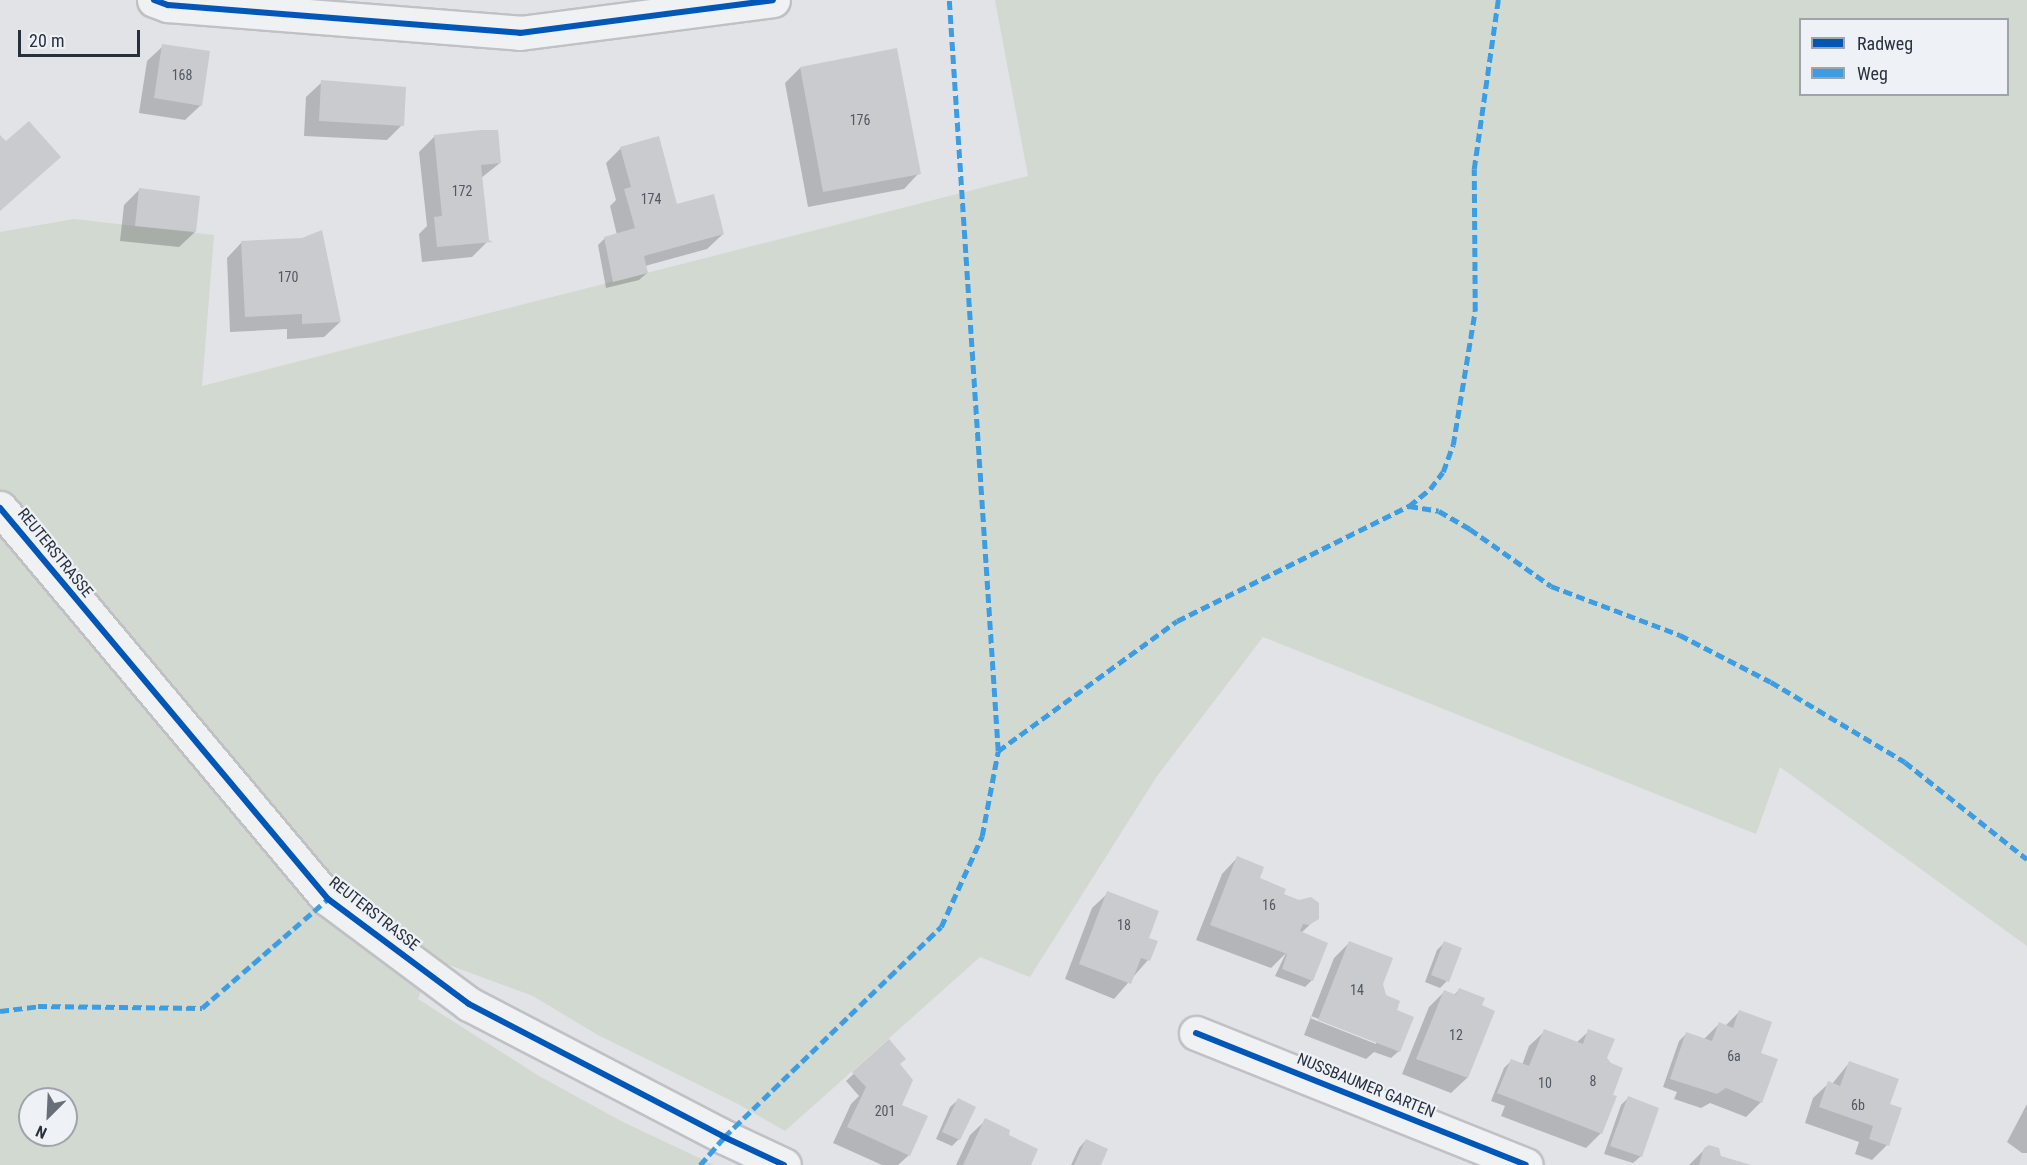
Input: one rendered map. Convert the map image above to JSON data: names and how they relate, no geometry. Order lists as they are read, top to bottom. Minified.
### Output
{"streets":{"street":["REUTERSTRASSE","NUSSBAUMER GARTEN"]},"house_numbers":["168","176","172","174","170","16","18","14","12","6a","8","10","6b","201"],"legend":["Radweg","Weg"],"scale_bar":"20 m","north":"bottom left"}
